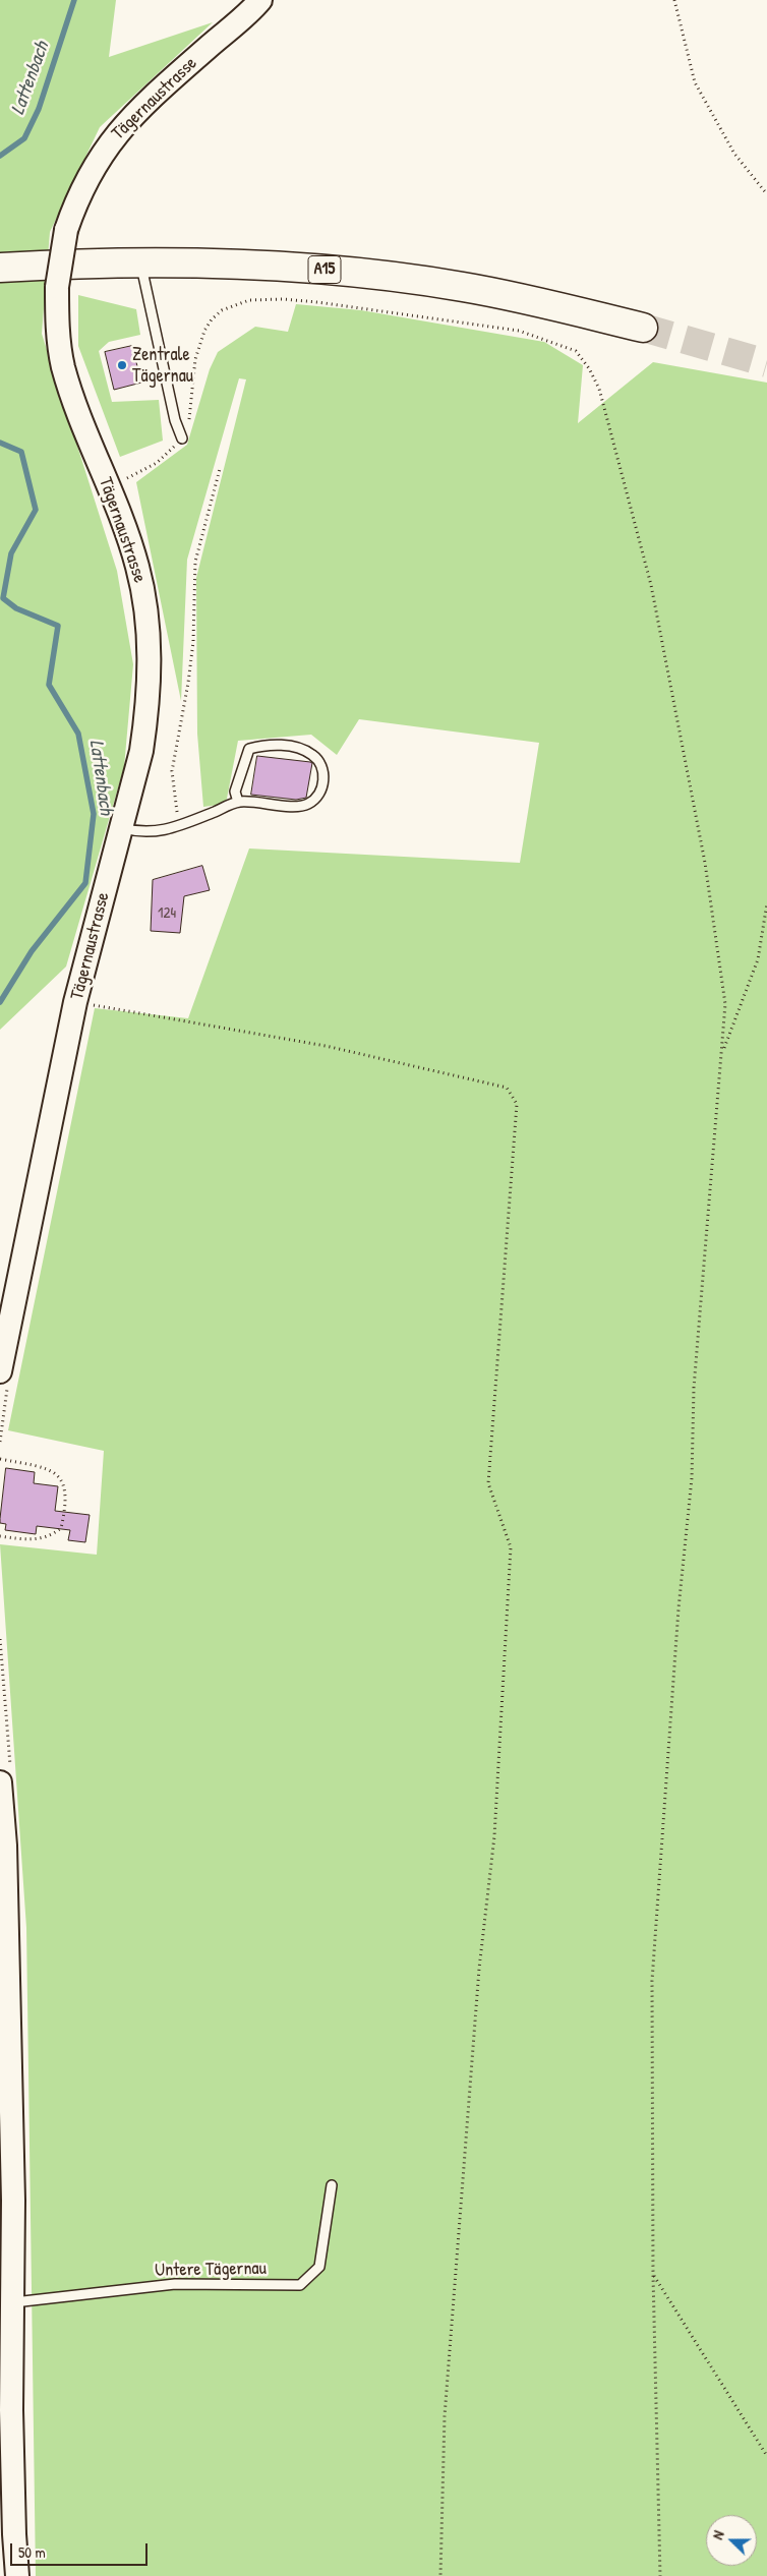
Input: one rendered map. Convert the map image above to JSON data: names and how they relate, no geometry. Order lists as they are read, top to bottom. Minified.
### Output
{"streets":{"highway":["A15"],"street":["Tägernaustrasse"],"lane":["Untere Tägernau"]},"water":["Lattenbach"],"places":["Zentrale Tägernau"],"house_numbers":["124"],"scale_bar":"50 m","north":"left"}
